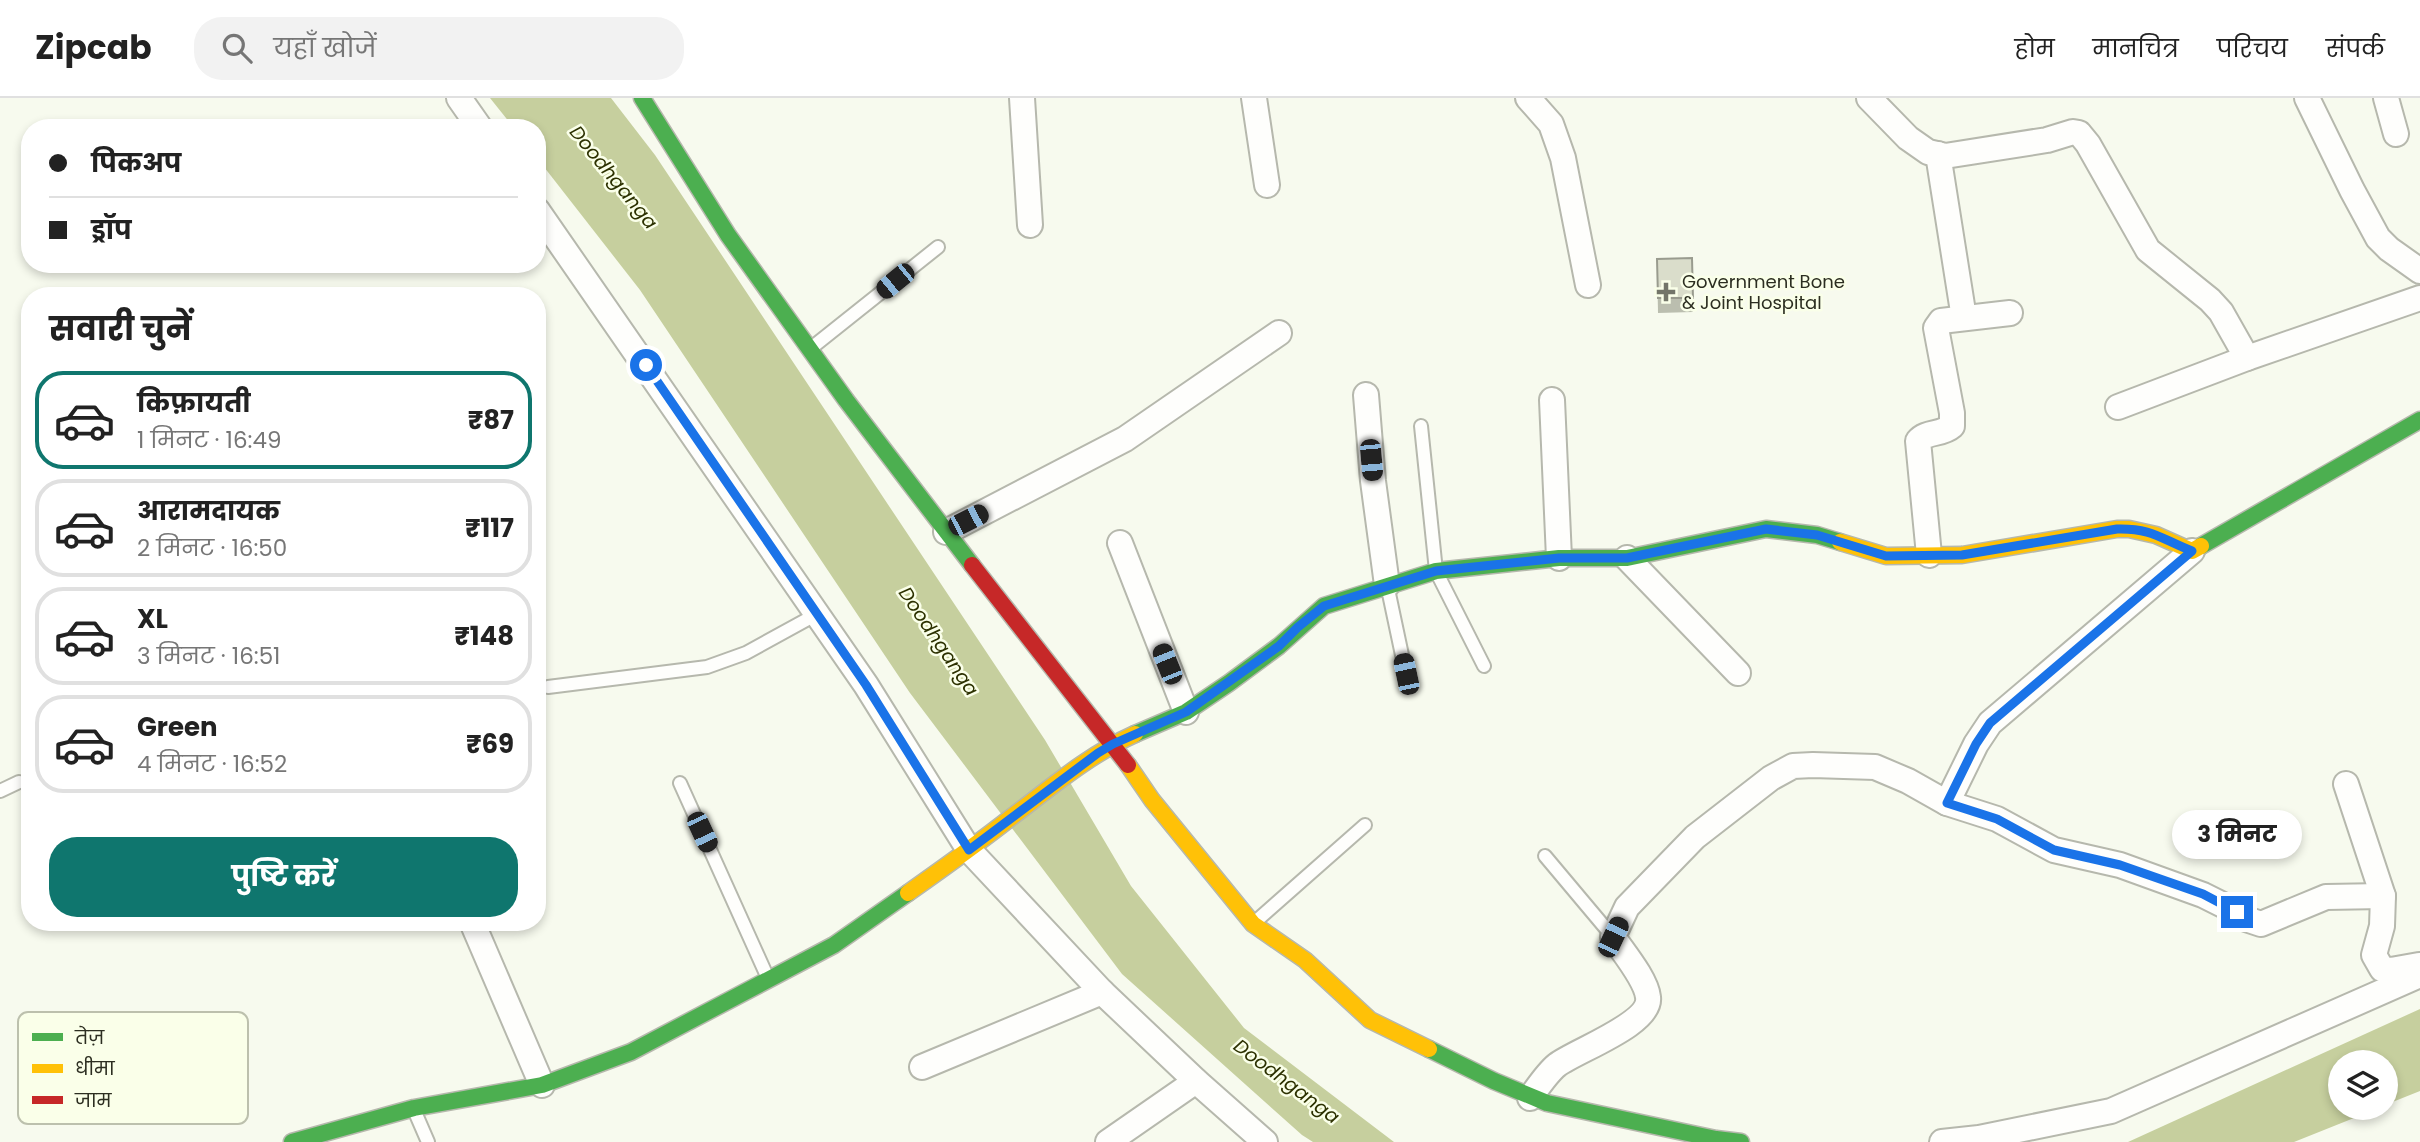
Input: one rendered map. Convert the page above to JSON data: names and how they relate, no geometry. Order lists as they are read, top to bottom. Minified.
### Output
{"water":["Doodhganga"],"places":{"health":["Government Bone & Joint Hospital"]},"legend":["तेज़","धीमा","जाम"],"page":{"header":"Zipcab","search":"यहाँ खोजें","nav":["होम","मानचित्र","परिचय","संपर्क"],"banner":["पिकअप","ड्रॉप"],"heading":"सवारी चुनें","list":[{"name":"किफ़ायती","note":"1 मिनट · 16:49","value":"₹87"},{"name":"आरामदायक","note":"2 मिनट · 16:50","value":"₹117"},{"name":"XL","note":"3 मिनट · 16:51","value":"₹148"},{"name":"Green","note":"4 मिनट · 16:52","value":"₹69"}],"bubble":"3 मिनट","buttons":"पुष्टि करें"}}
